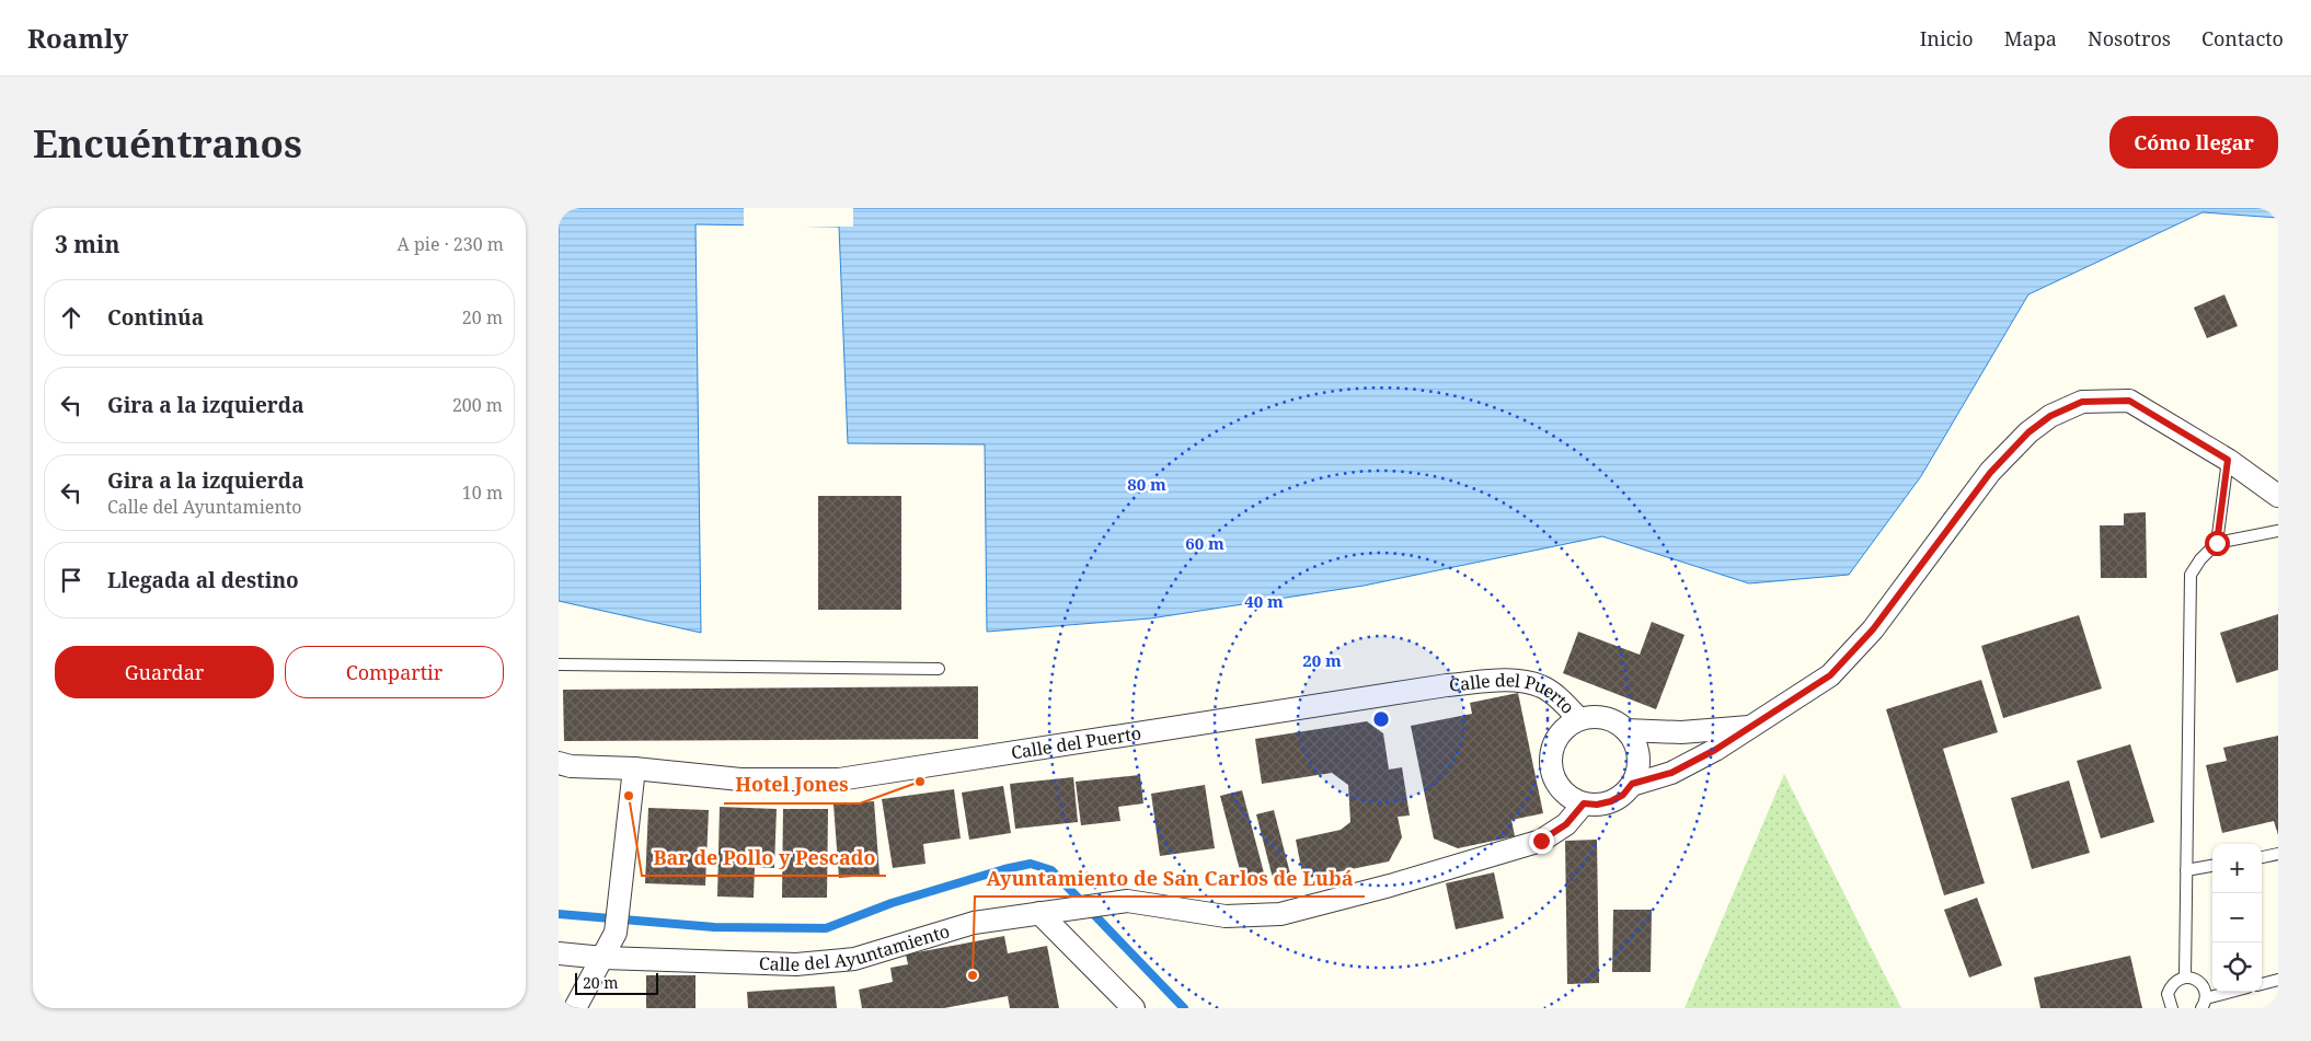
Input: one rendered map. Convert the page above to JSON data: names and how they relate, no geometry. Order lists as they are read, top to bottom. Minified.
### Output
{"streets":{"street":["Calle del Puerto","Calle del Ayuntamiento"]},"crossings":[["Calle del Puerto","Calle del Ayuntamiento"]],"places":["Hotel Jones","Bar de Pollo y Pescado","Ayuntamiento de San Carlos de Lubá"],"scale_bar":"20 m","page":{"header":"Roamly","nav":["Inicio","Mapa","Nosotros","Contacto"],"buttons":["Cómo llegar",["Guardar","Compartir"]],"title":"Encuéntranos","heading":["3 min","A pie · 230 m"],"list":[["Continúa","20 m"],["Gira a la izquierda","200 m"],["Gira a la izquierda","Calle del Ayuntamiento","10 m"],"Llegada al destino"],"map_buttons":["+","−"],"scale":"20 m"},"rings":["80 m","60 m","40 m","20 m"]}
